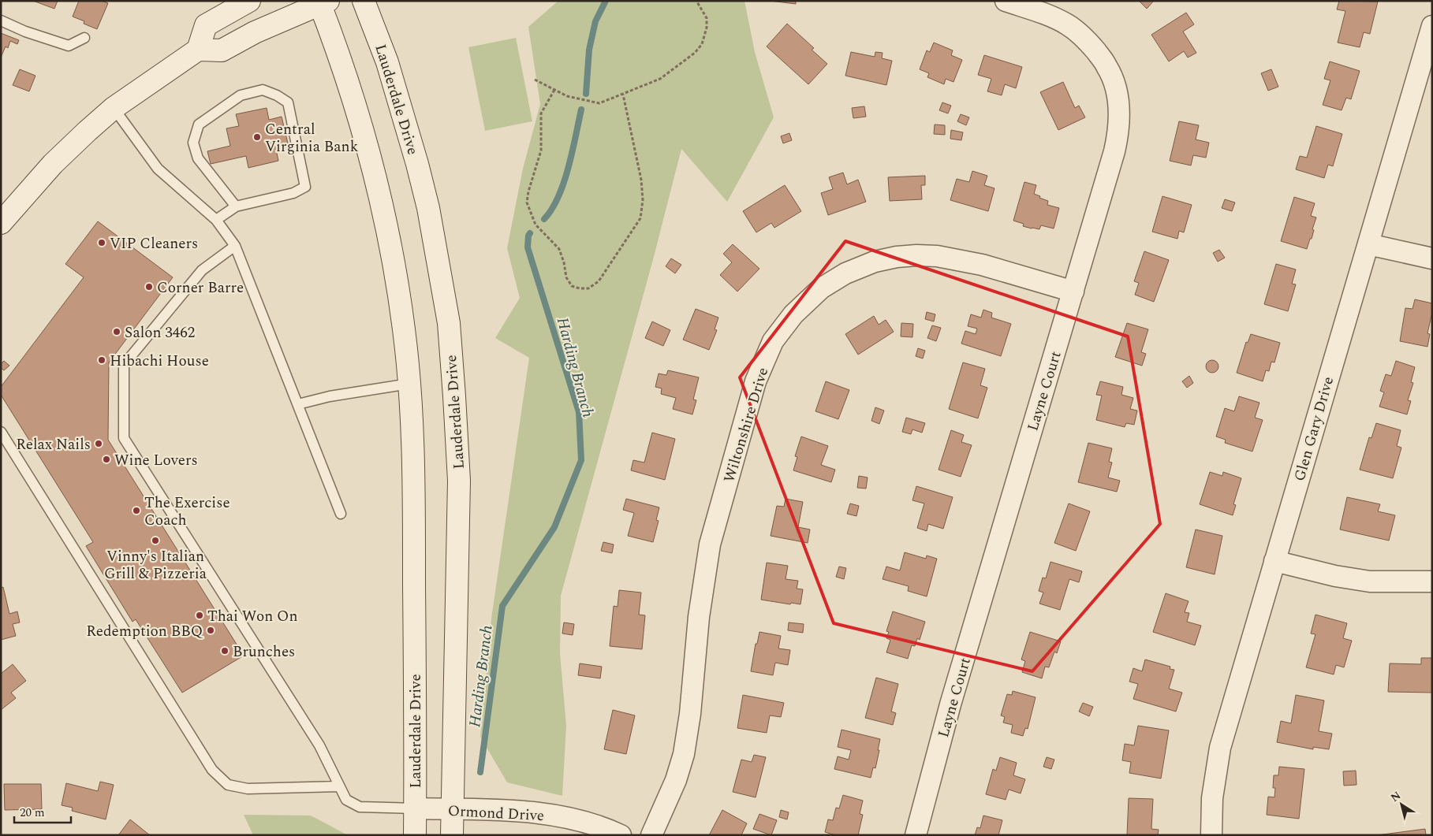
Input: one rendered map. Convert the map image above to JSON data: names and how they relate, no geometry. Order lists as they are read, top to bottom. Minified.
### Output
{"streets":{"main road":["Lauderdale Drive"],"street":["Layne Court","Wiltonshire Drive","Glen Gary Drive","Ormond Drive"]},"crossings":[["Lauderdale Drive","Ormond Drive"],["Layne Court","Wiltonshire Drive"]],"water":["Harding Branch"],"places":["Central Virginia Bank","VIP Cleaners","Corner Barre","Salon 3462","Hibachi House","Relax Nails","Wine Lovers","The Exercise Coach","Vinny's Italian Grill & Pizzeria","Thai Won On","Redemption BBQ","Brunches"],"scale_bar":"20 m","north":"top left"}
